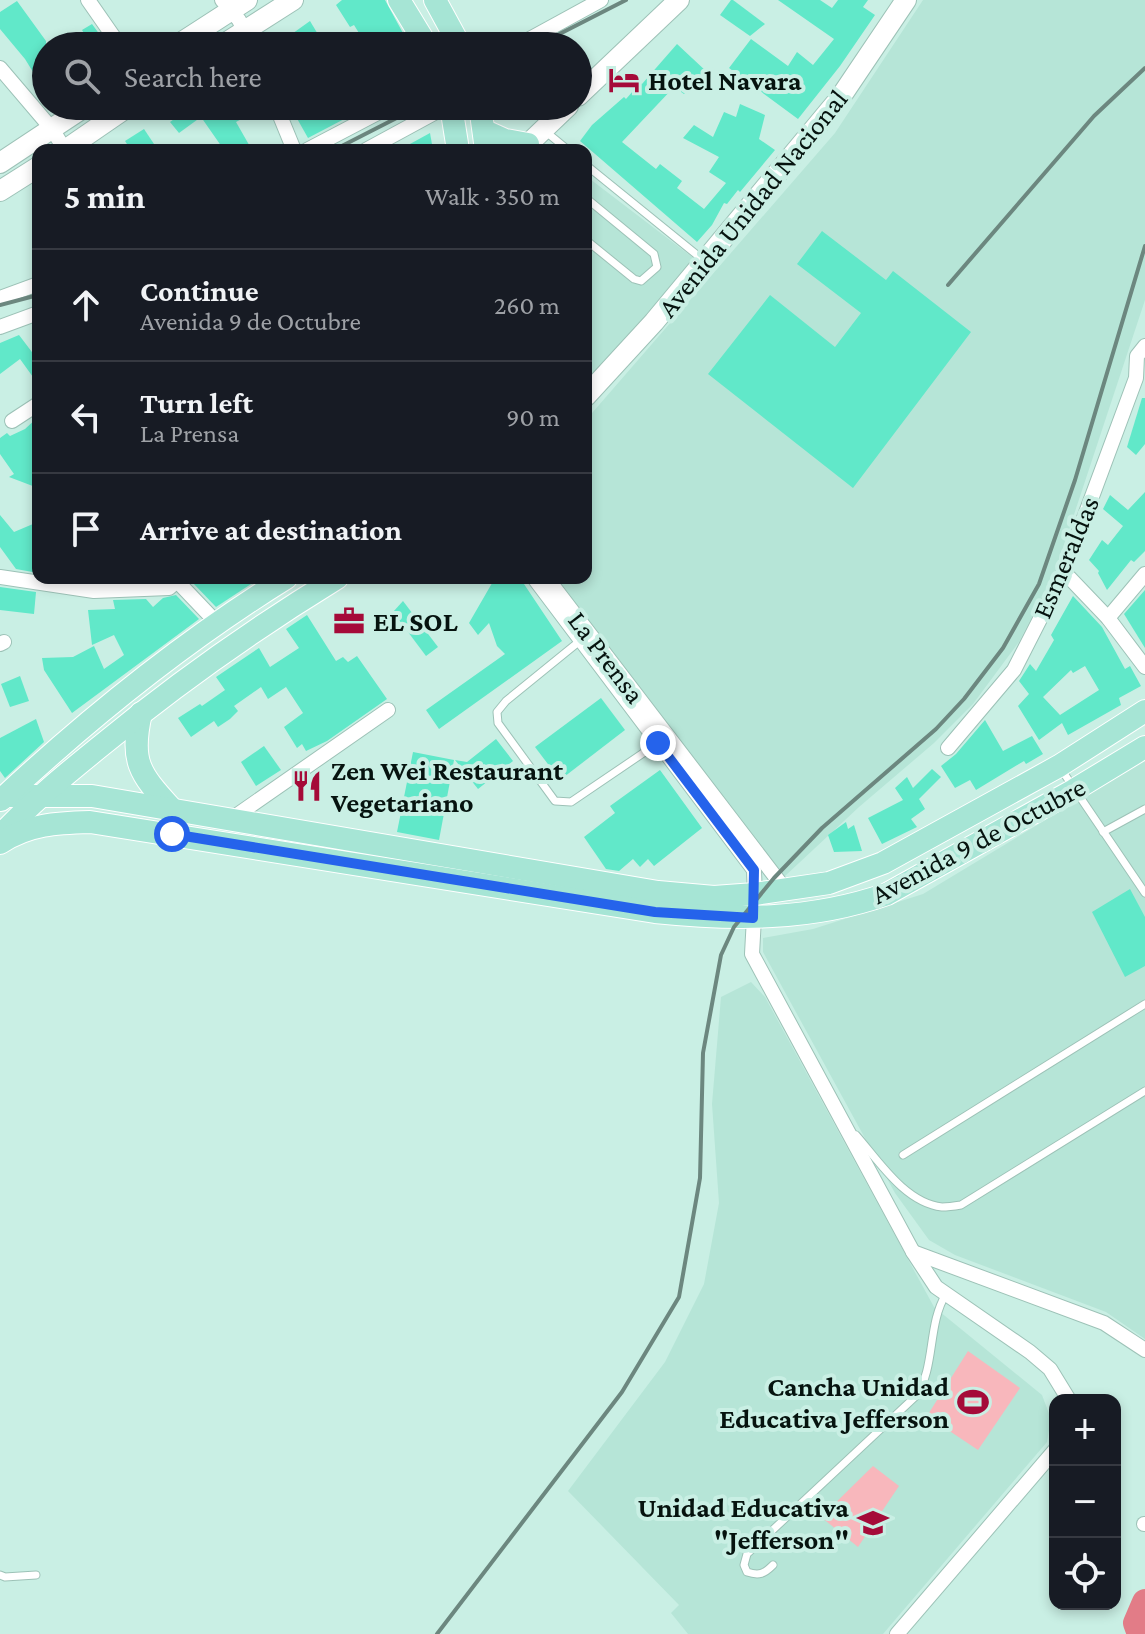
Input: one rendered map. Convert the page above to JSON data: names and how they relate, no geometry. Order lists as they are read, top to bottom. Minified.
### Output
{"streets":{"main road":["Avenida 9 de Octubre"],"street":["Avenida Unidad Nacional","Esmeraldas","La Prensa"]},"crossings":[["La Prensa","Avenida 9 de Octubre"]],"places":{"hotel":["Hotel Navara"],"office":["EL SOL"],"restaurant":["Zen Wei Restaurant Vegetariano"],"sports":["Cancha Unidad Educativa Jefferson"],"school or university":["Unidad Educativa \"Jefferson\""]},"page":{"search":"Search here","heading":["5 min","Walk · 350 m"],"list":[["Continue","Avenida 9 de Octubre","260 m"],["Turn left","La Prensa","90 m"],"Arrive at destination"],"map_buttons":["+","−"]}}
